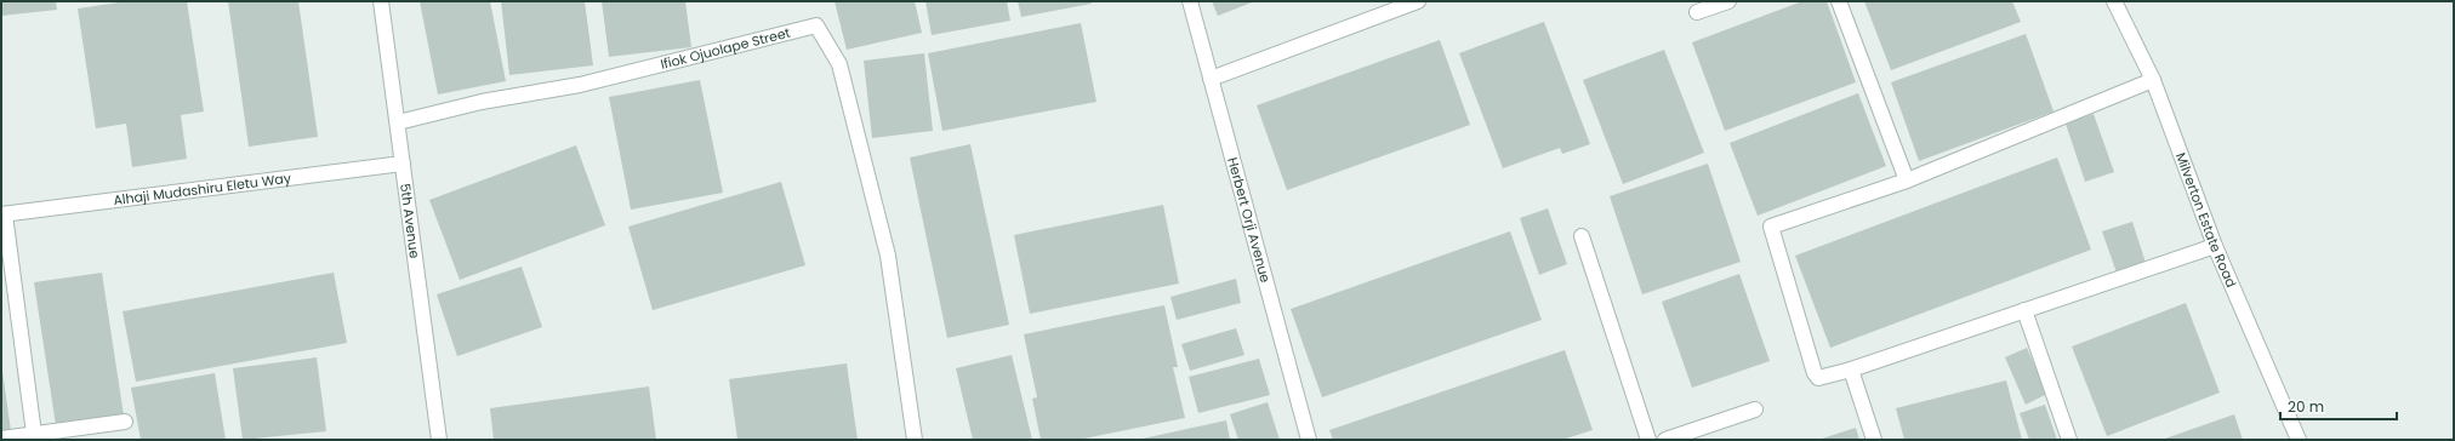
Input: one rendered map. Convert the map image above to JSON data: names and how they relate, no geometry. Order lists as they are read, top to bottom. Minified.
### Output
{"streets":{"street":["Ifiok Ojuolape Street","Alhaji Mudashiru Eletu Way","5th Avenue","Herbert Orji Avenue","Milverton Estate Road"]},"crossings":[["Ifiok Ojuolape Street","5th Avenue"],["Alhaji Mudashiru Eletu Way","5th Avenue"]],"scale_bar":"20 m"}
